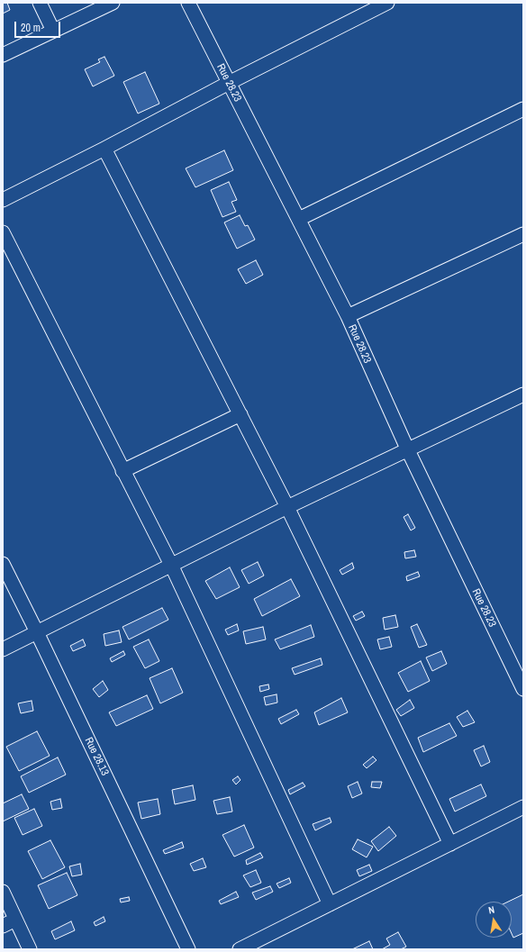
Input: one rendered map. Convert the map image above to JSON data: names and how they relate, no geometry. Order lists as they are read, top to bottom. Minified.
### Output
{"streets":{"street":["Rue 28.23","Rue 28.13"]},"scale_bar":"20 m","north":"top"}
